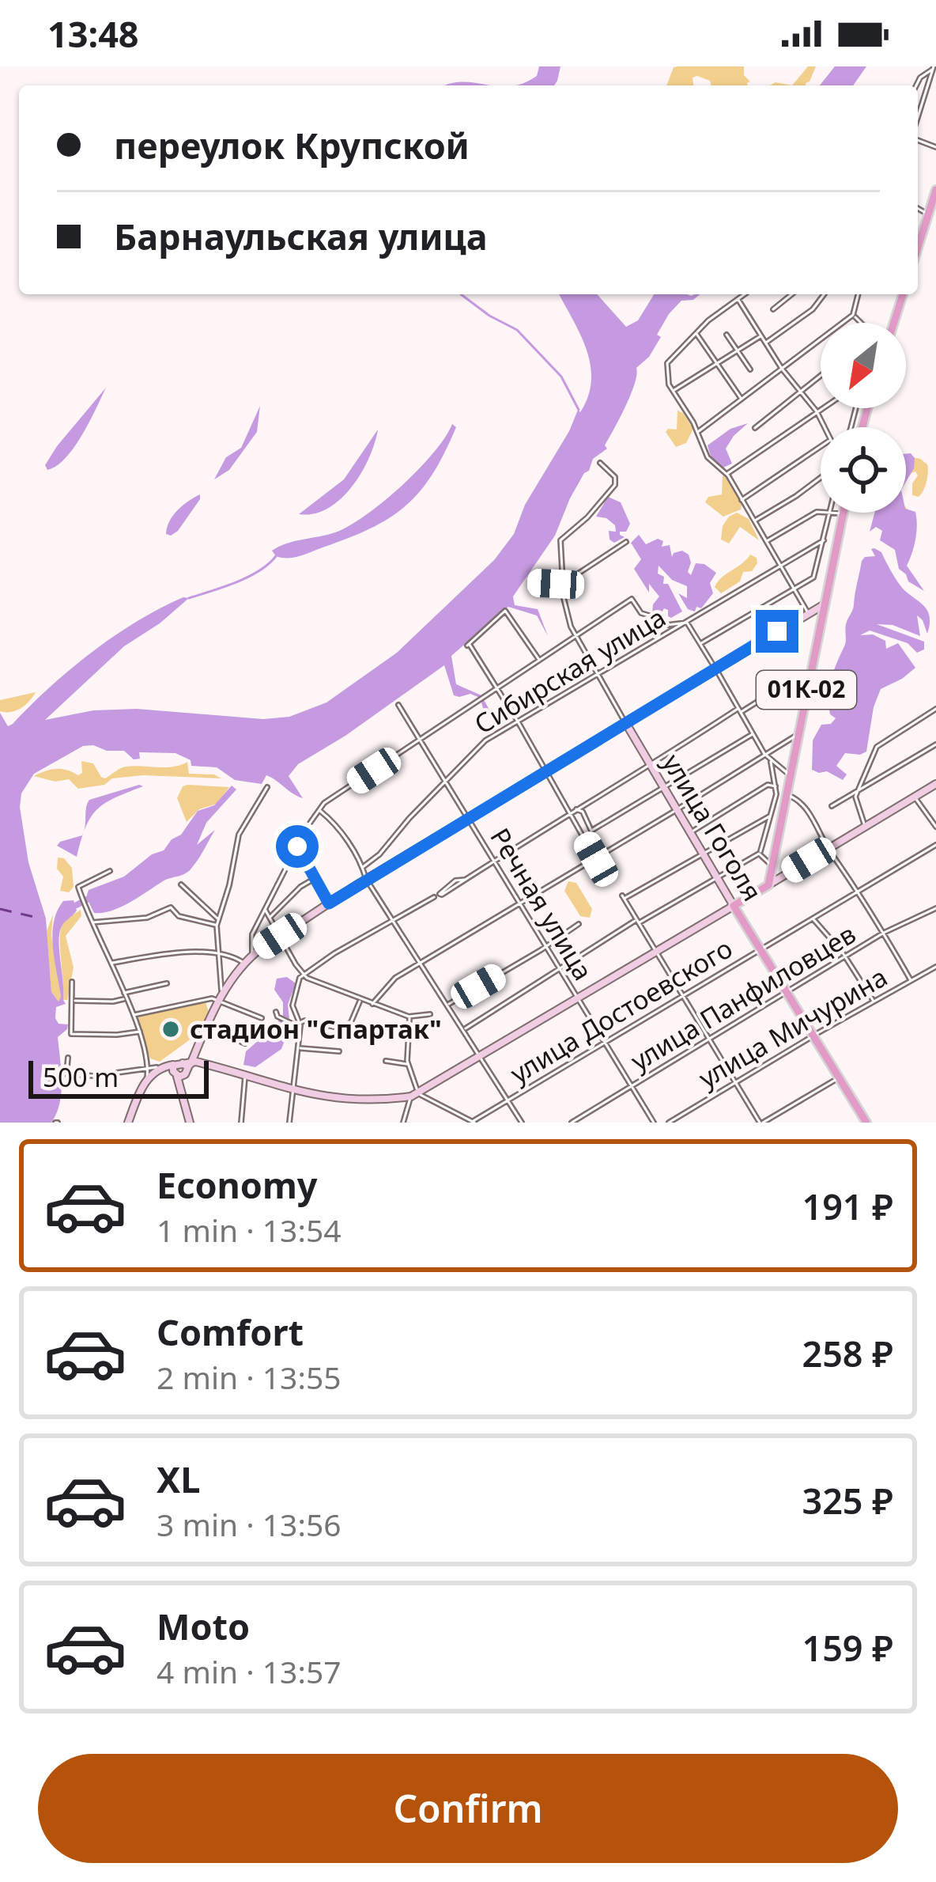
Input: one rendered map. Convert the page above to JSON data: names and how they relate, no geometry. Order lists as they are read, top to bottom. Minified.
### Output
{"streets":{"main road":["01К-02","улица Гоголя"],"street":["Сибирская улица","Речная улица","улица Панфиловцев","улица Достоевского","улица Мичурина"]},"crossings":[["Сибирская улица","улица Гоголя"],["Сибирская улица","Речная улица"],["улица Гоголя","улица Панфиловцев"],["улица Гоголя","улица Достоевского"],["улица Гоголя","улица Мичурина"],["Речная улица","улица Панфиловцев"],["Речная улица","улица Достоевского"]],"places":["стадион \"Спартак\""],"scale_bar":"500 m","north":"bottom left","page":{"status":"13:48","banner":["переулок Крупской","Барнаульская улица"],"scale":"500 m","list":[{"name":"Economy","note":"1 min · 13:54","value":"191 ₽"},{"name":"Comfort","note":"2 min · 13:55","value":"258 ₽"},{"name":"XL","note":"3 min · 13:56","value":"325 ₽"},{"name":"Moto","note":"4 min · 13:57","value":"159 ₽"}],"buttons":"Confirm"}}
